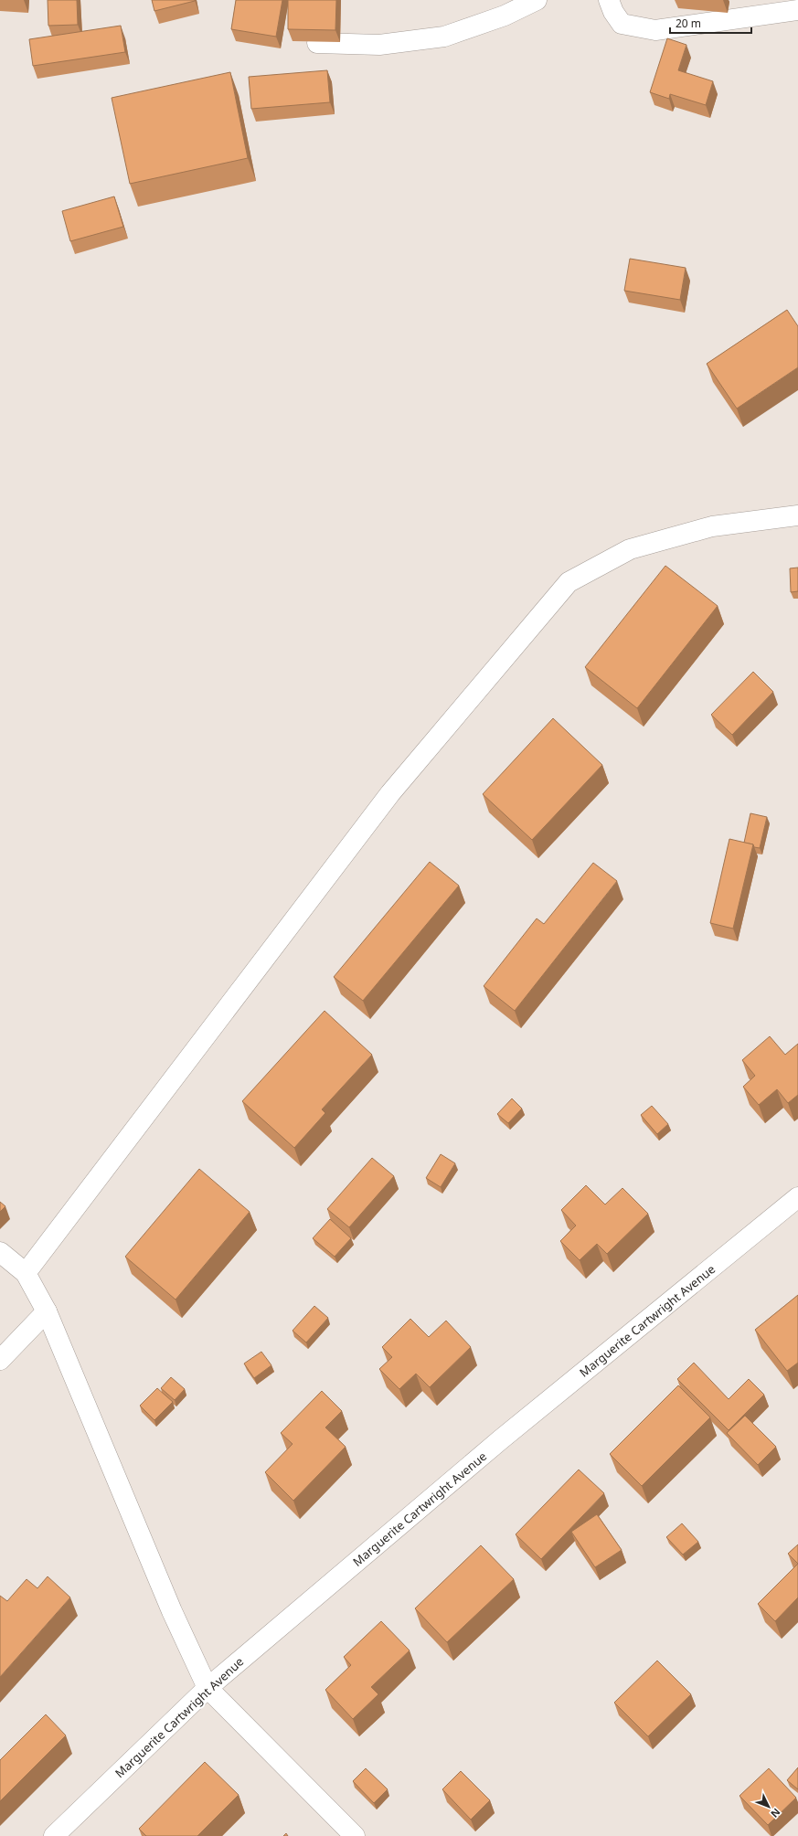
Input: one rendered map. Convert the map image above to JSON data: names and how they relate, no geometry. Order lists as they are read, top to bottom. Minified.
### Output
{"streets":{"street":["Marguerite Cartwright Avenue"]},"scale_bar":"20 m","north":"bottom right"}
